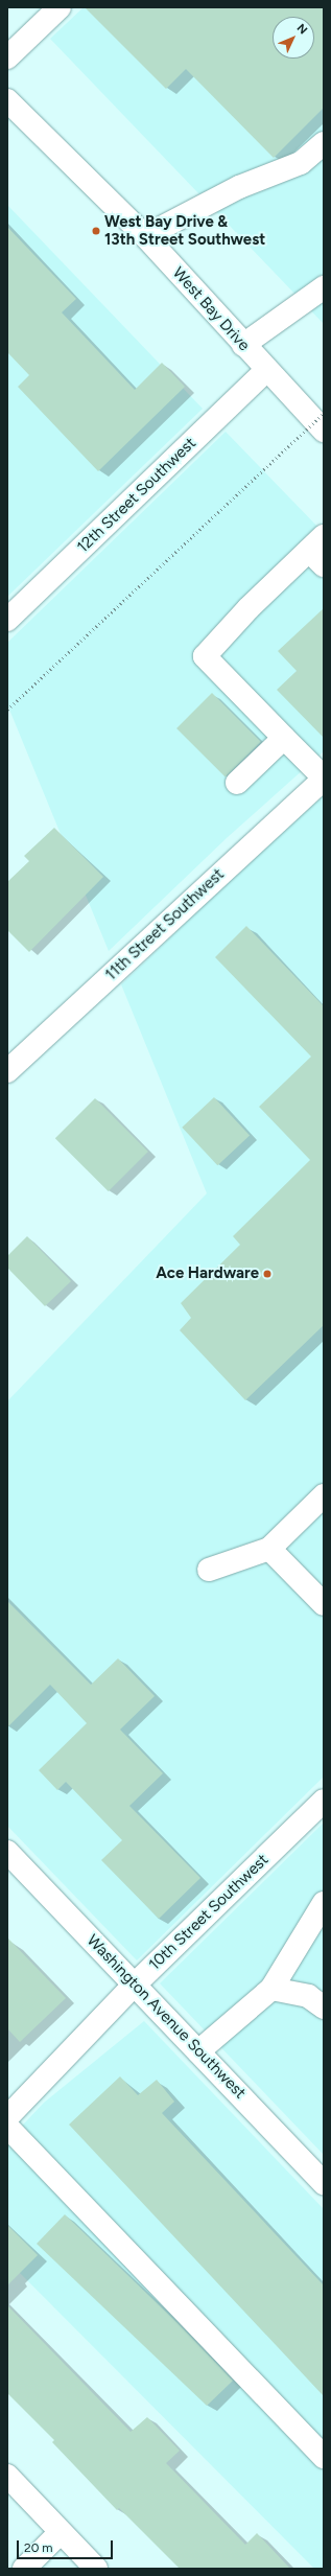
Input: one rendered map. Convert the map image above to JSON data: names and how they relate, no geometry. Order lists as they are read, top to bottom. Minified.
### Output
{"streets":{"street":["West Bay Drive","12th Street Southwest","11th Street Southwest","10th Street Southwest","Washington Avenue Southwest"]},"crossings":[["West Bay Drive","12th Street Southwest"],["10th Street Southwest","Washington Avenue Southwest"]],"places":["West Bay Drive & 13th Street Southwest","Ace Hardware"],"scale_bar":"20 m","north":"top right"}
